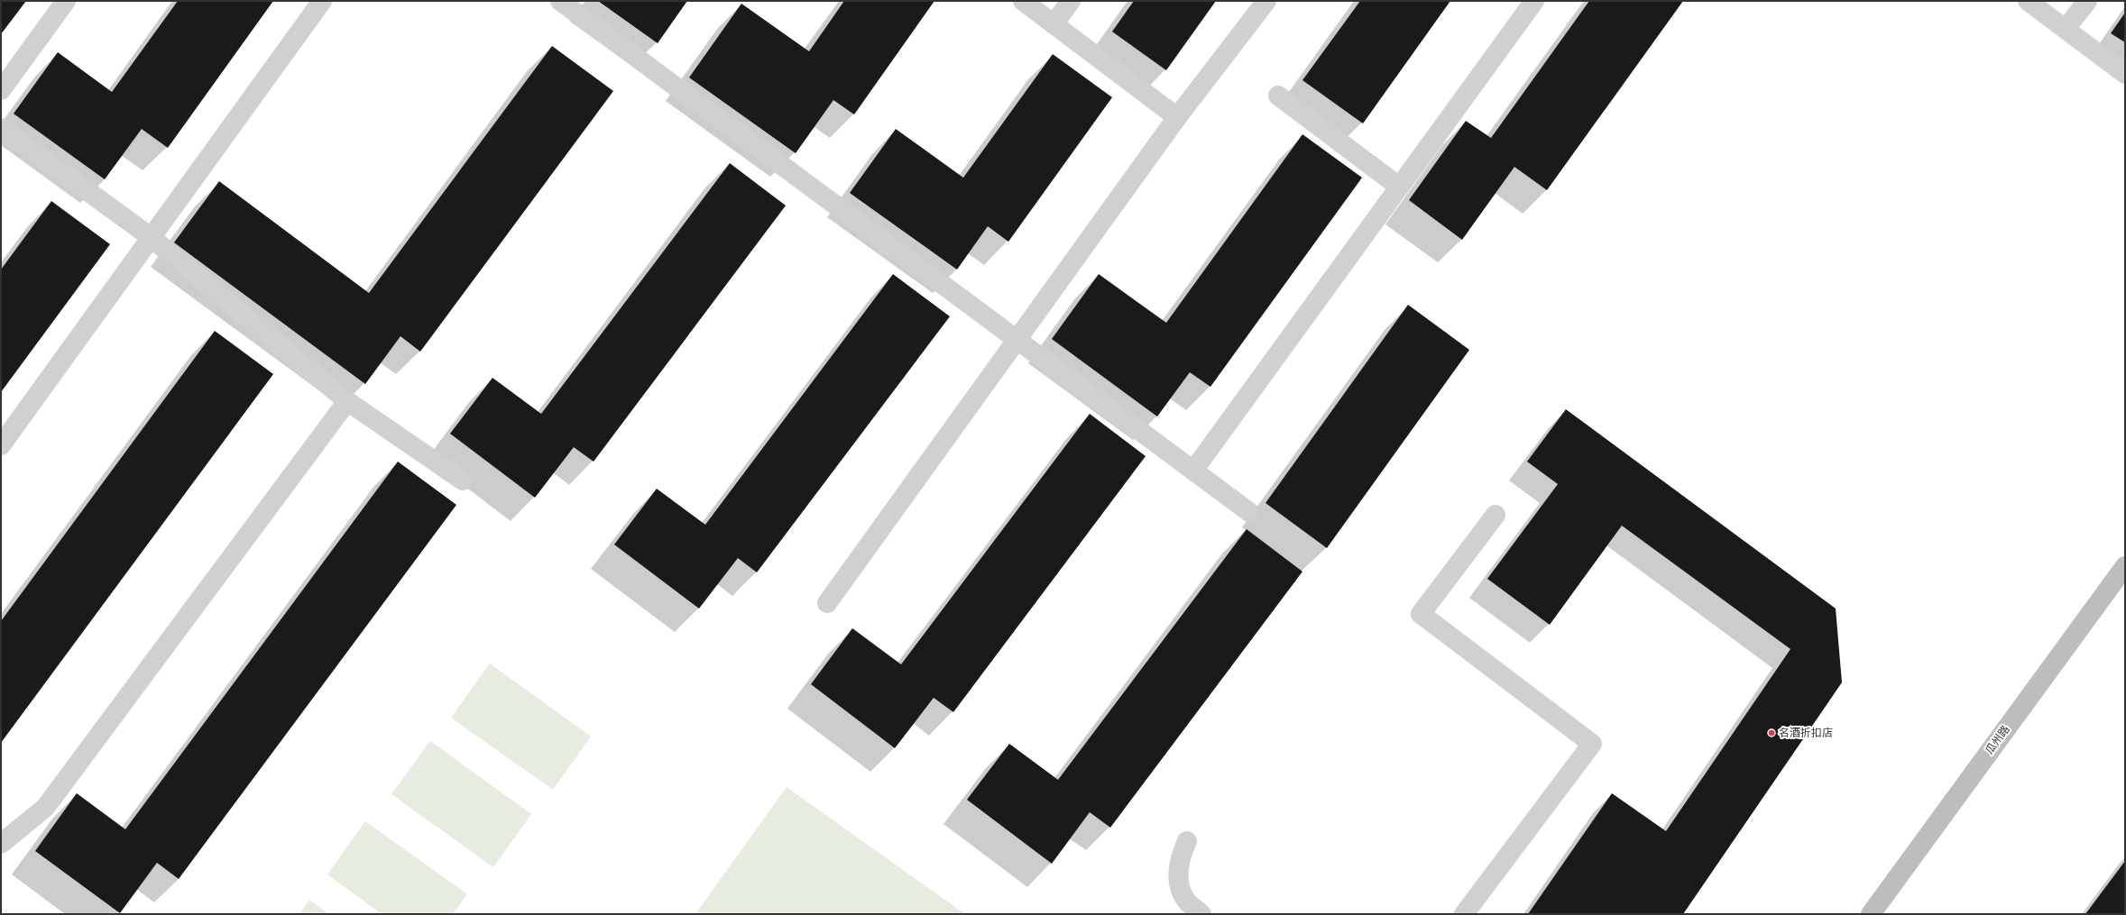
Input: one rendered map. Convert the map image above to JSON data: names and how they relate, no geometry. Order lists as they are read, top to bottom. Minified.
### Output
{"streets":{"street":["瓜州路"]},"places":["名酒折扣店"]}
